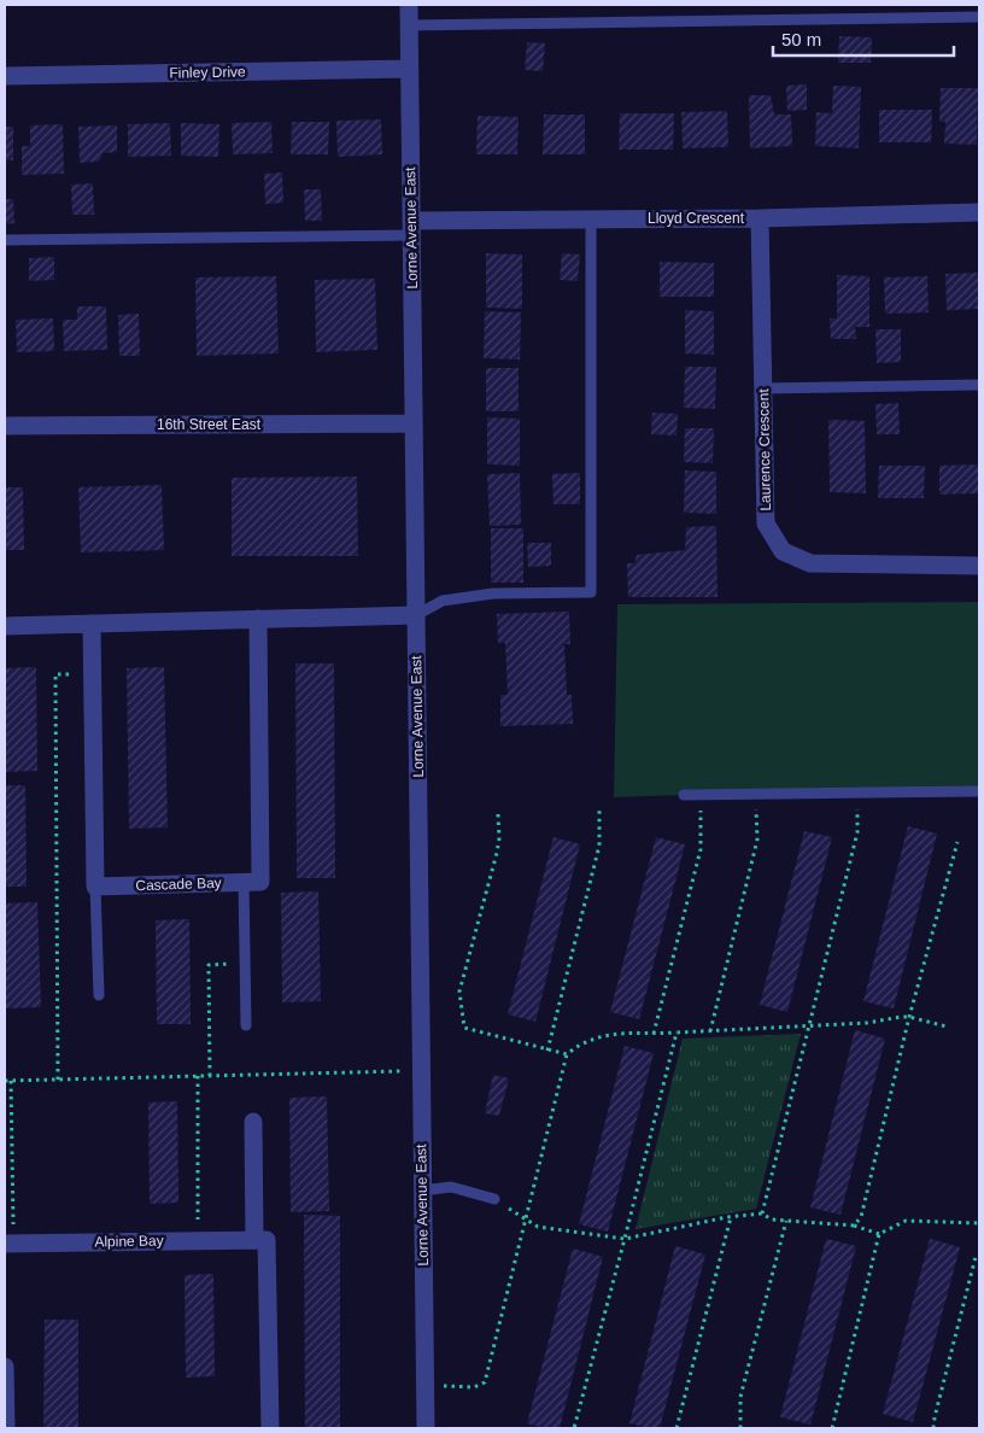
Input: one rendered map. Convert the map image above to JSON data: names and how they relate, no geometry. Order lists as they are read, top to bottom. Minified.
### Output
{"streets":{"street":["Finley Drive","Lloyd Crescent","Lorne Avenue East","16th Street East","Laurence Crescent","Cascade Bay","Alpine Bay"]},"crossings":[["Finley Drive","Lorne Avenue East"],["Lloyd Crescent","Lorne Avenue East"],["Lloyd Crescent","Laurence Crescent"],["Lorne Avenue East","16th Street East"]],"scale_bar":"50 m"}
